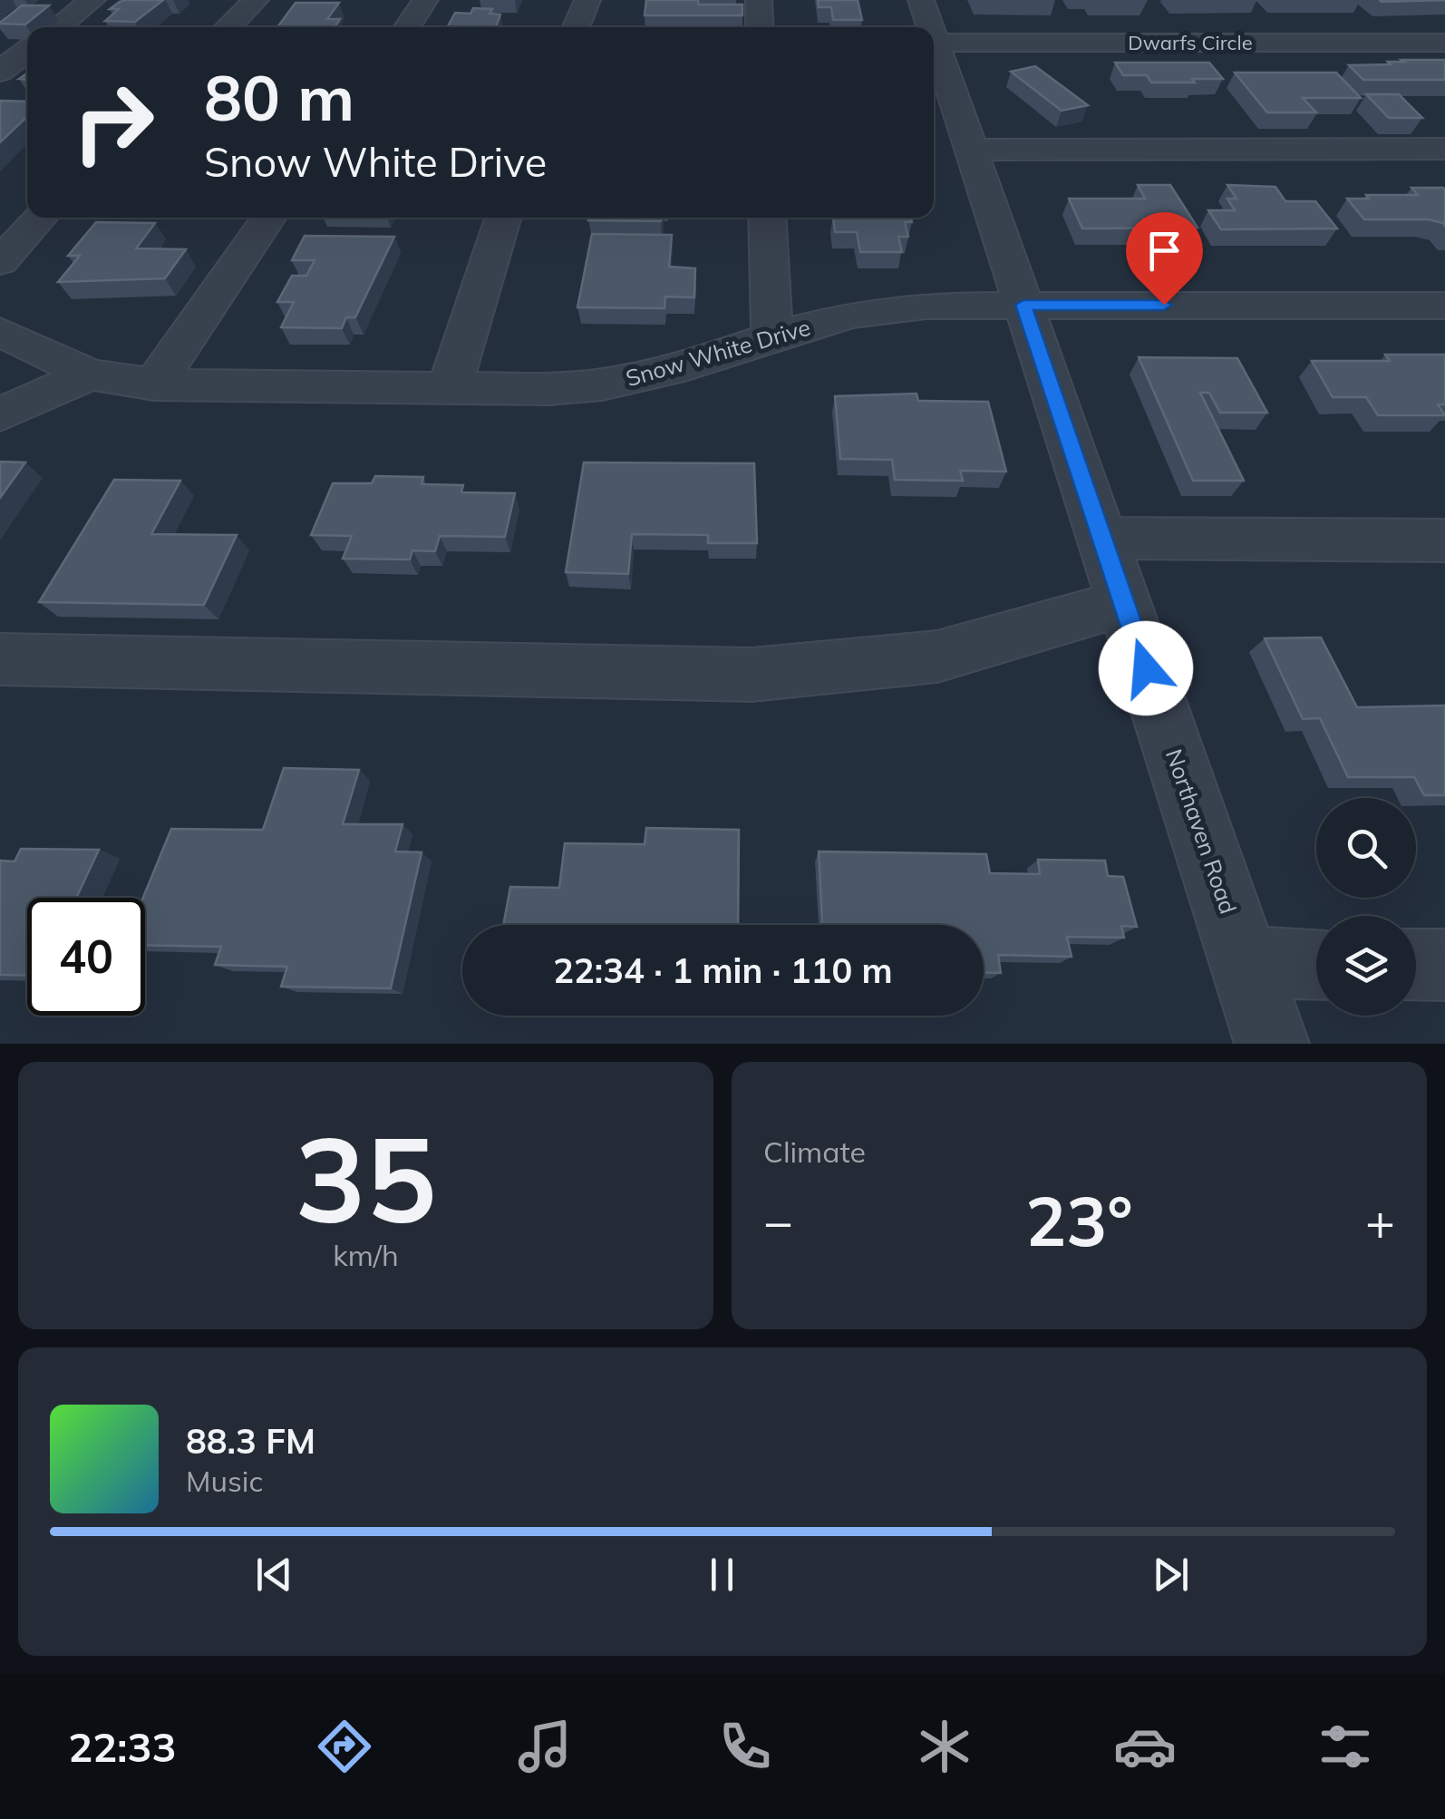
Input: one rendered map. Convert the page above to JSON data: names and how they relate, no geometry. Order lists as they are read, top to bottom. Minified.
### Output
{"streets":{"street":["Dwarfs Circle","Snow White Drive","Northaven Road"]},"crossings":[["Snow White Drive","Northaven Road"]],"page":{"turn":["80 m","Snow White Drive"],"limit":"40","trip":"22:34 · 1 min · 110 m","tile":[["35","km/h"],"Climate"],"heat":["−","23°","+"],"song":["88.3 FM","Music"],"tabs":"22:33"}}
